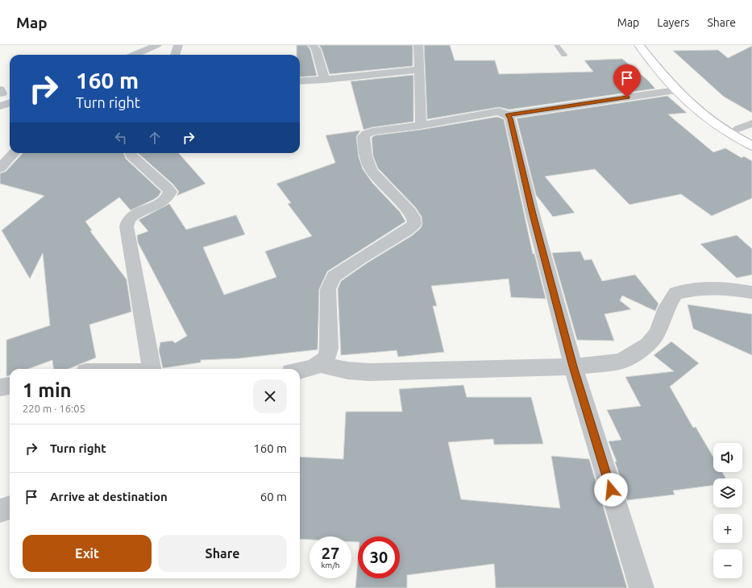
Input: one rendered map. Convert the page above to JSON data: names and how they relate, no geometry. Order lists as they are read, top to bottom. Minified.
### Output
{"page":{"header":"Map","nav":["Map","Layers","Share"],"turn":["160 m","Turn right"],"heading":["1 min","220 m · 16:05"],"list":[{"name":"Turn right","value":"160 m"},{"name":"Arrive at destination","value":"60 m"}],"map_buttons":["+","−"],"buttons":["Exit","Share"],"speed":"27 km/h","limit":"30"}}
